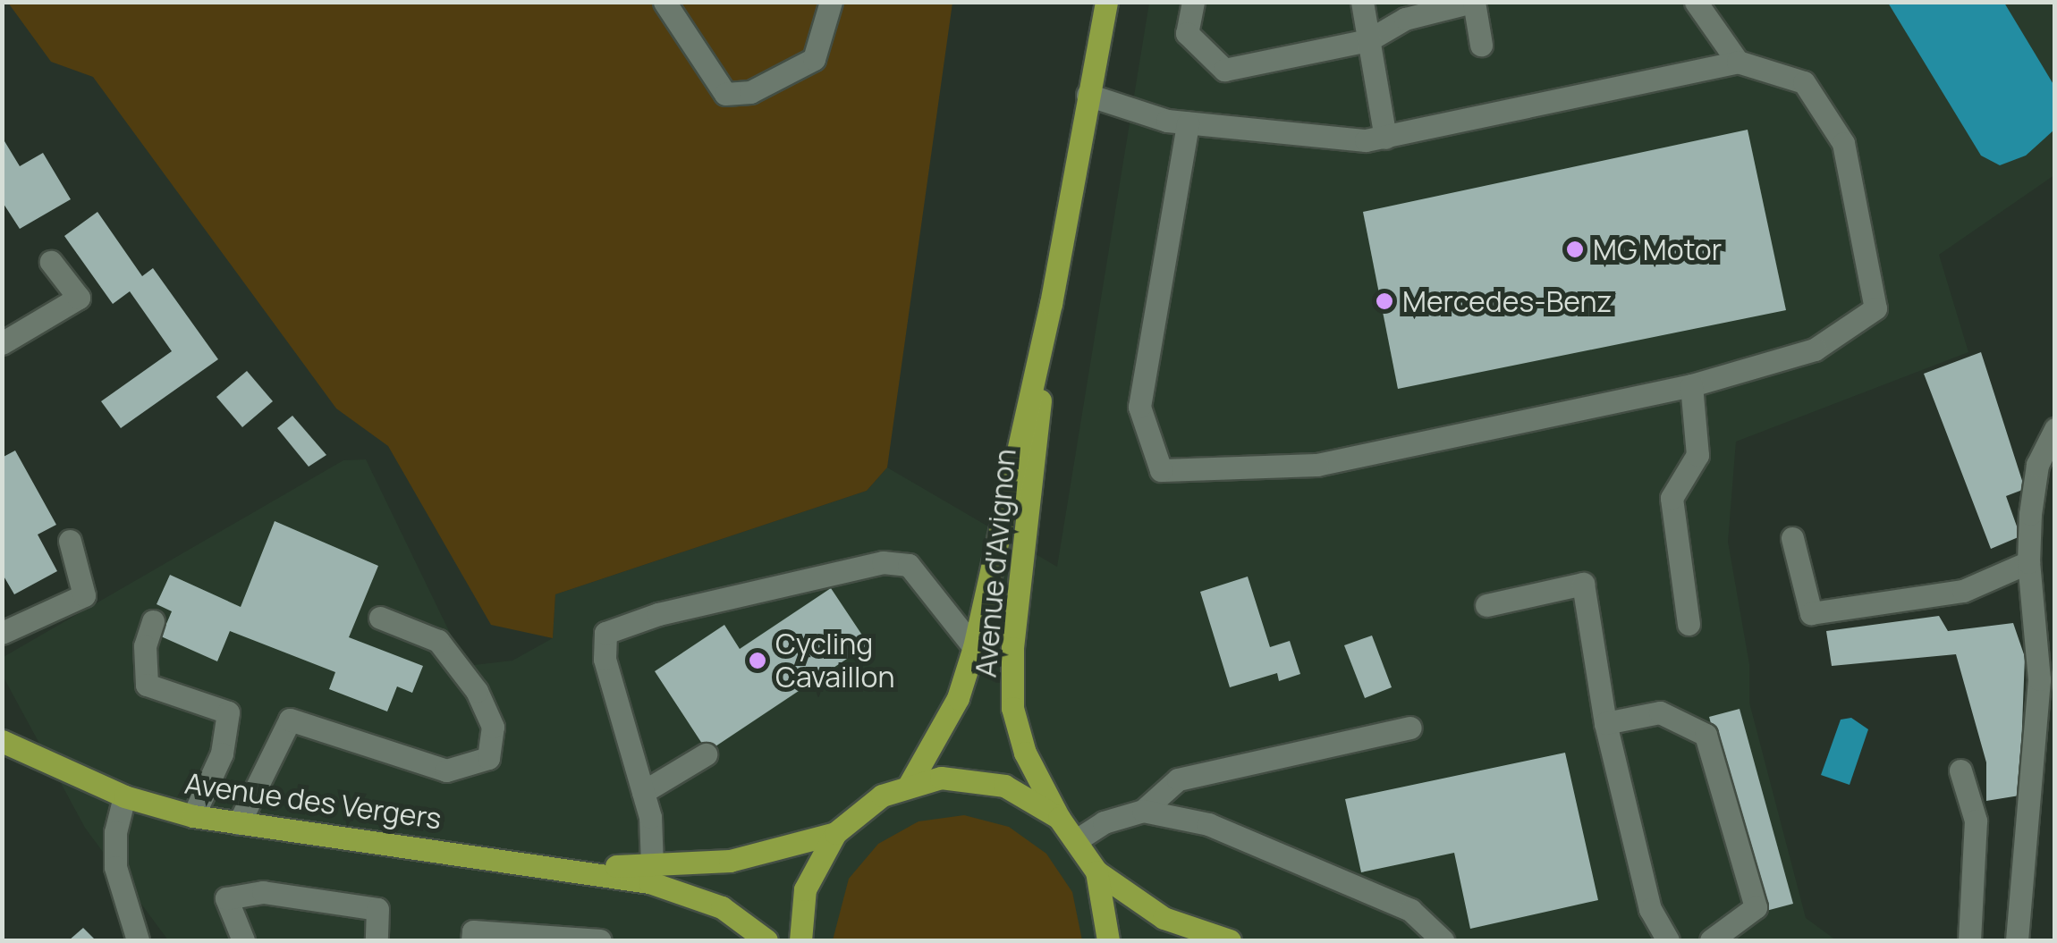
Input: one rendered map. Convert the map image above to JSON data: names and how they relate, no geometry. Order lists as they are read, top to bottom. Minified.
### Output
{"streets":{"main road":["Avenue d'Avignon","Avenue des Vergers"]},"places":["MG Motor","Mercedes-Benz","Cycling Cavaillon"]}
